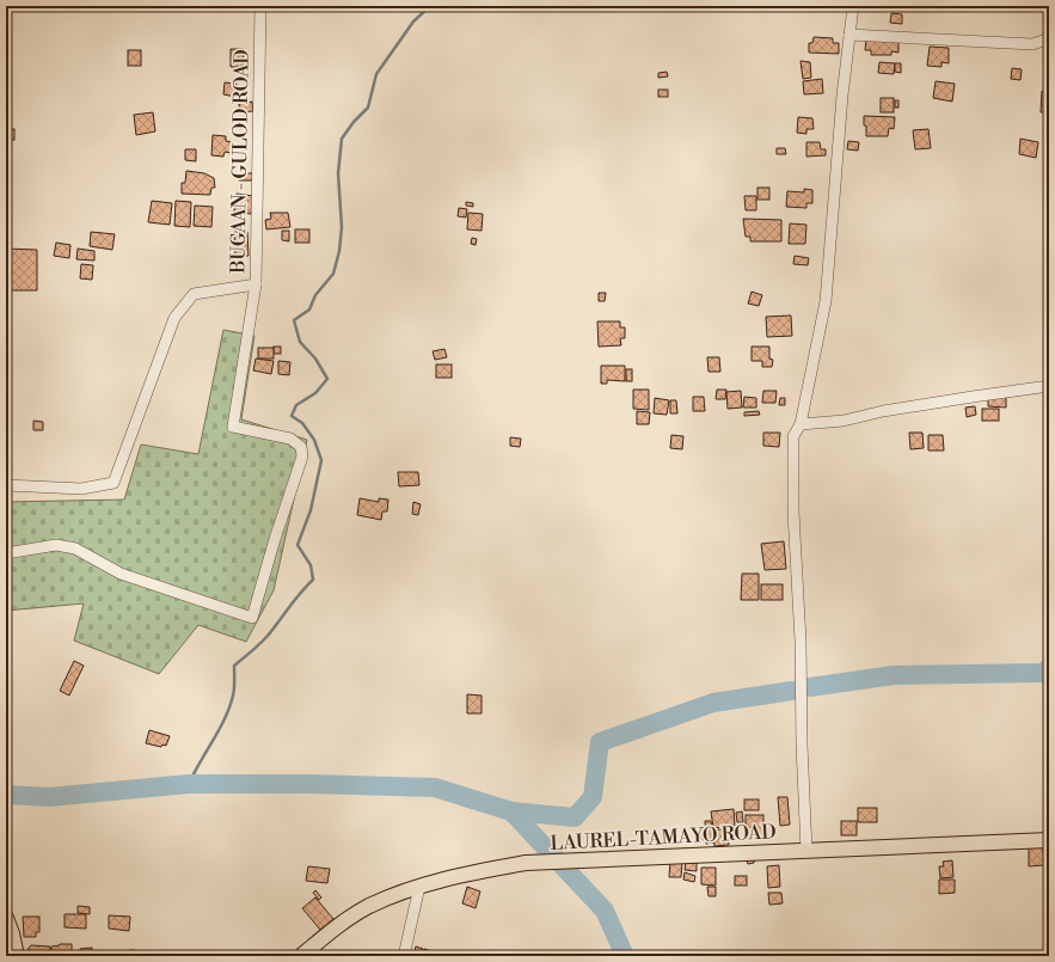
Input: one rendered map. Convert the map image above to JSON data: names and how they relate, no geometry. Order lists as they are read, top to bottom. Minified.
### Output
{"streets":{"main road":["LAUREL-TAMAYO ROAD"],"street":["BUGAAN - GULOD ROAD"]}}
